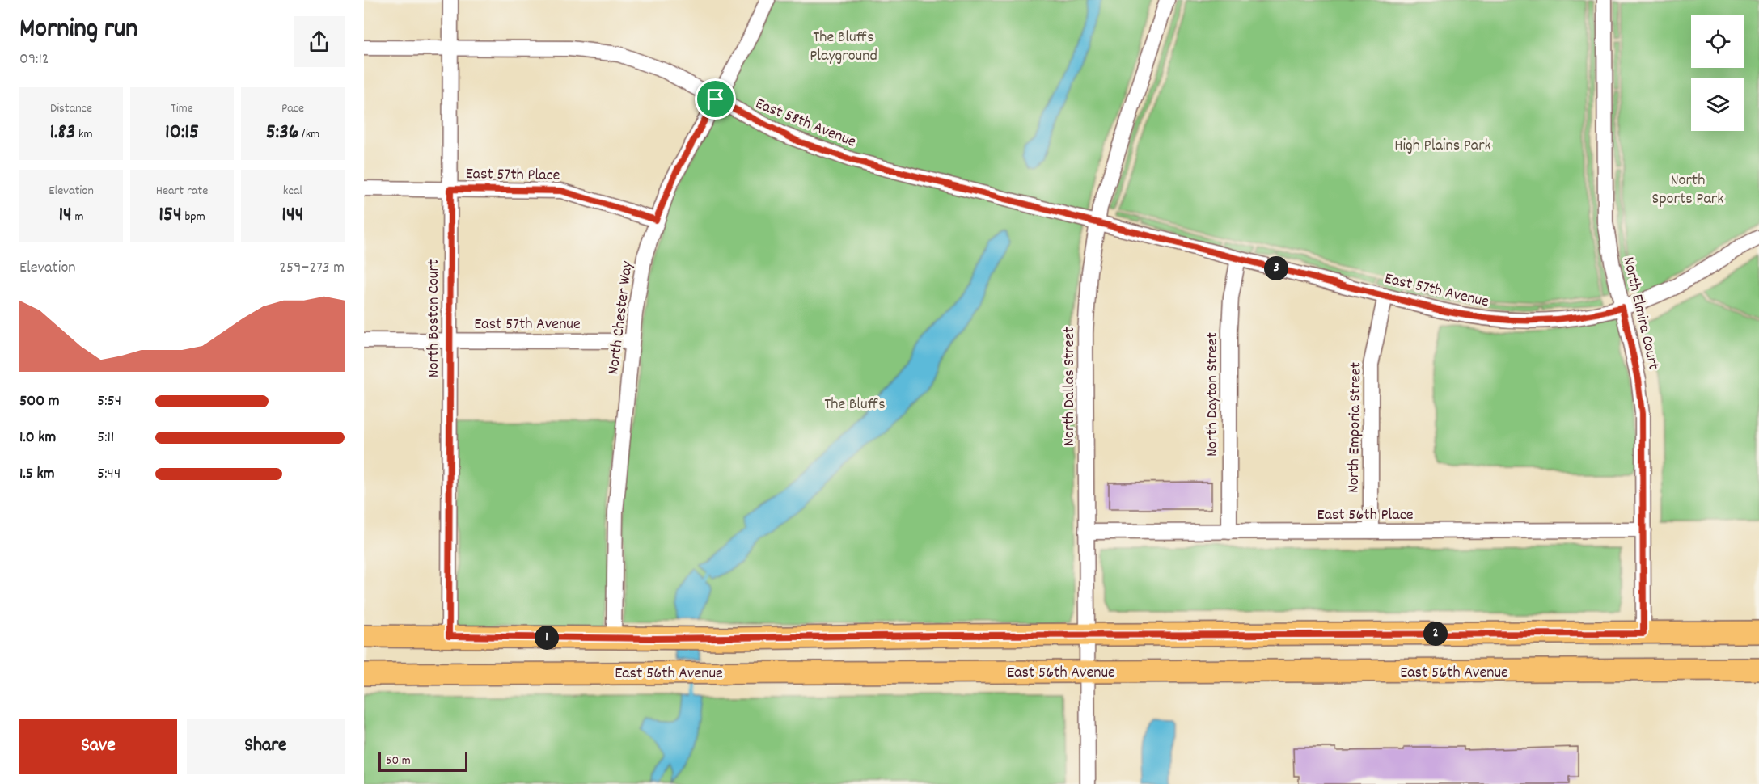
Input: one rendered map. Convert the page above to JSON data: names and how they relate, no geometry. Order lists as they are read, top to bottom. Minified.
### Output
{"streets":{"main road":["East 56th Avenue"],"street":["East 58th Avenue","East 57th Place","East 57th Avenue","North Elmira Court","North Chester Way","North Boston Court","North Dallas Street","North Dayton Street","North Emporia Street","East 56th Place"]},"crossings":[["East 58th Avenue","East 57th Avenue"],["East 58th Avenue","North Chester Way"],["East 58th Avenue","North Boston Court"],["East 58th Avenue","North Dallas Street"],["East 57th Place","North Chester Way"],["East 57th Place","North Boston Court"],["East 57th Avenue","North Elmira Court"],["East 57th Avenue","North Chester Way"],["East 57th Avenue","North Boston Court"],["East 57th Avenue","North Dallas Street"],["East 57th Avenue","North Dayton Street"],["East 57th Avenue","North Emporia Street"],["North Elmira Court","East 56th Place"],["North Elmira Court","East 56th Avenue"],["North Chester Way","East 56th Avenue"],["North Boston Court","East 56th Avenue"],["North Dallas Street","East 56th Place"],["North Dallas Street","East 56th Avenue"],["North Dayton Street","East 56th Place"],["North Emporia Street","East 56th Place"]],"parks":["The Bluffs Playground","High Plains Park","North Sports Park","The Bluffs"],"scale_bar":"50 m","page":{"heading":["Morning run","09:12"],"stats":[["Distance","1.83 km"],["Time","10:15"],["Pace","5:36 /km"],["Elevation","14 m"],["Heart rate","154 bpm"],["kcal","144"]],"chart":["Elevation","259–273 m"],"pins":["3","2","1"],"list":[{"name":"500 m","note":"5:54"},{"name":"1.0 km","note":"5:11"},{"name":"1.5 km","note":"5:44"}],"buttons":["Save","Share"],"scale":"50 m"}}
